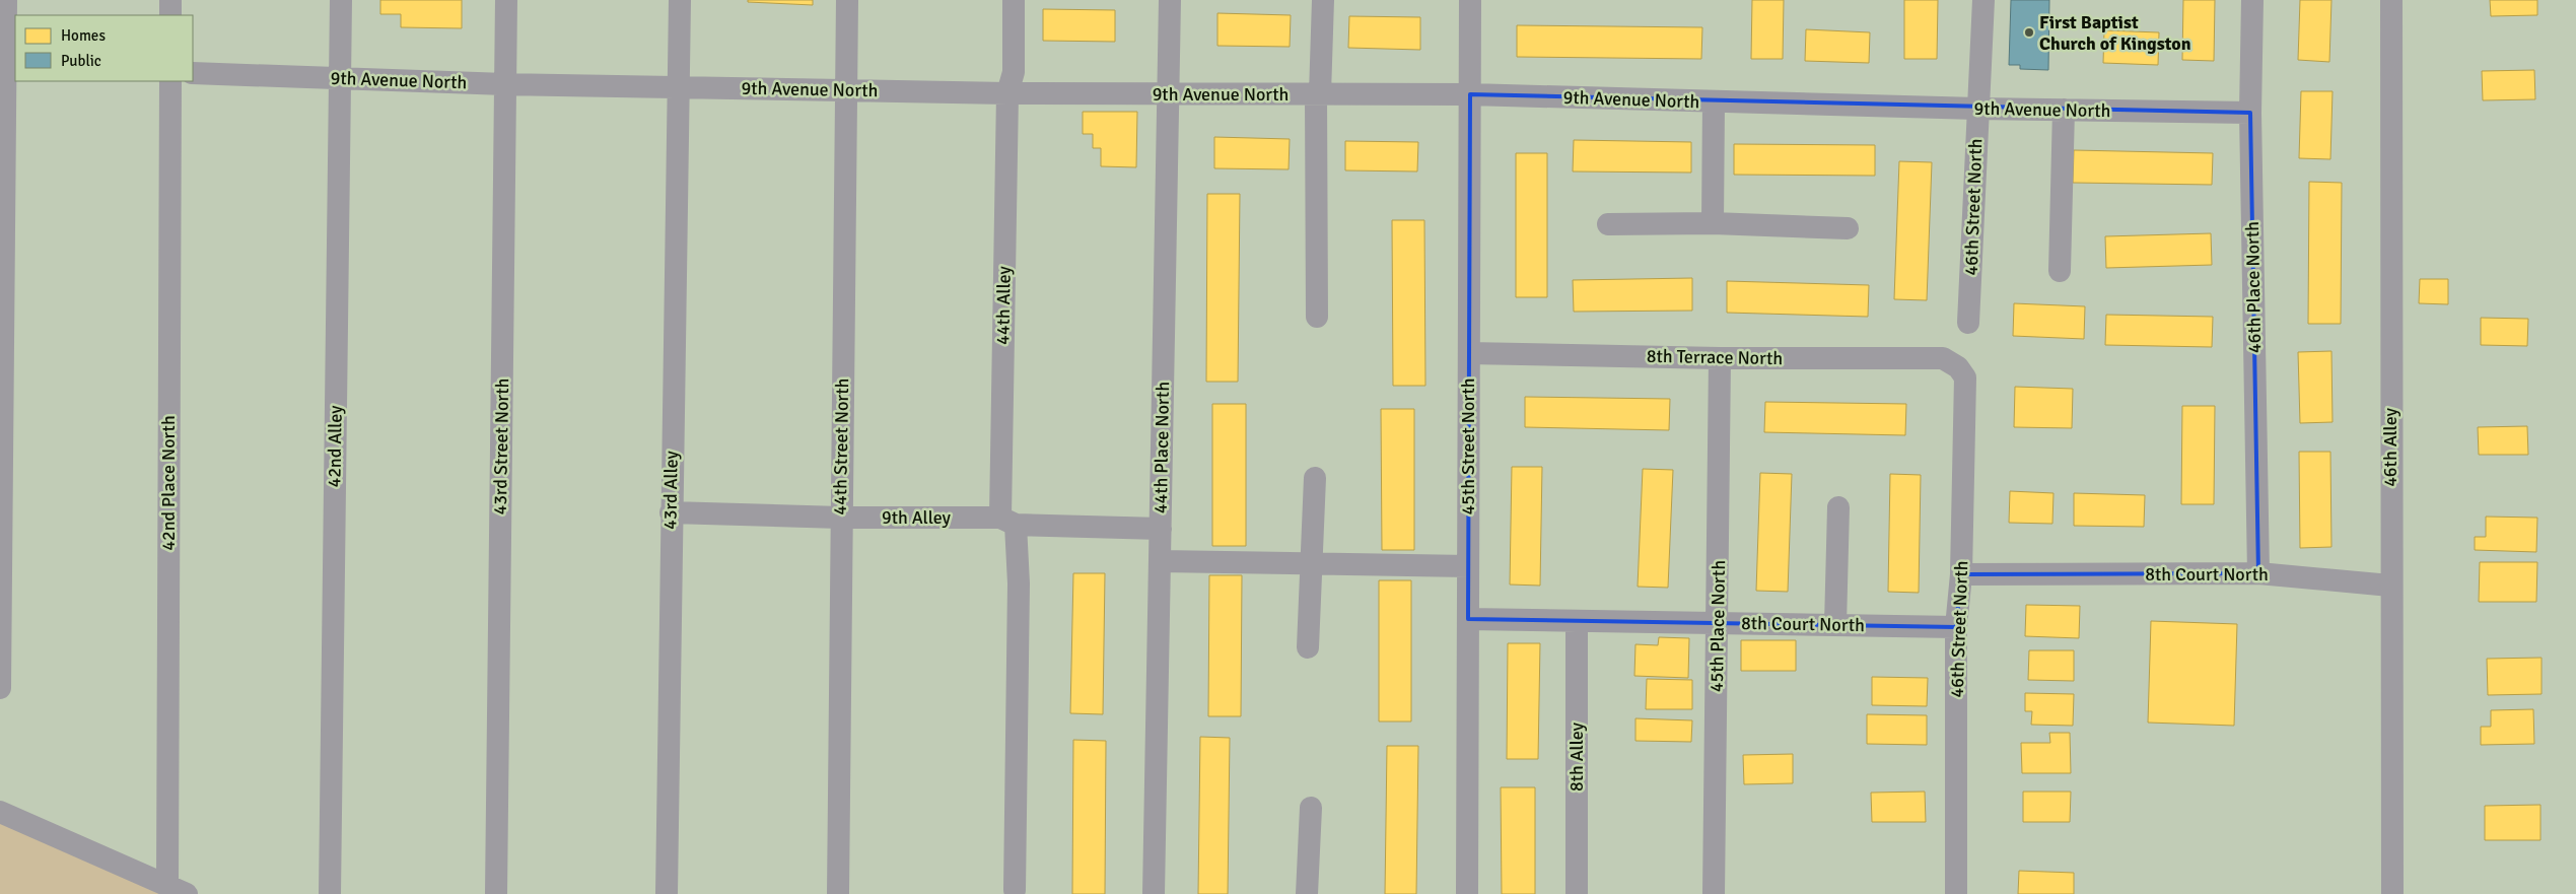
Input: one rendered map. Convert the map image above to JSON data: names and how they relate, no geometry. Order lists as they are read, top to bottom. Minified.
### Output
{"streets":{"street":["9th Avenue North","46th Street North","46th Place North","44th Alley","8th Terrace North","42nd Alley","43rd Street North","44th Street North","45th Street North","44th Place North","46th Alley","42nd Place North","43rd Alley","9th Alley","8th Court North","45th Place North","8th Alley"]},"crossings":[["9th Avenue North","46th Street North"],["9th Avenue North","46th Place North"],["9th Avenue North","44th Alley"],["9th Avenue North","42nd Alley"],["9th Avenue North","43rd Street North"],["9th Avenue North","44th Street North"],["9th Avenue North","45th Street North"],["9th Avenue North","44th Place North"],["9th Avenue North","43rd Alley"],["46th Street North","8th Terrace North"],["46th Street North","8th Court North"],["46th Place North","8th Court North"],["44th Alley","9th Alley"],["8th Terrace North","45th Street North"],["8th Terrace North","45th Place North"],["44th Street North","9th Alley"],["45th Street North","8th Court North"],["44th Place North","9th Alley"],["46th Alley","8th Court North"],["43rd Alley","9th Alley"],["8th Court North","45th Place North"],["8th Court North","8th Alley"]],"places":["First Baptist Church of Kingston"],"legend":["Homes","Public"]}
